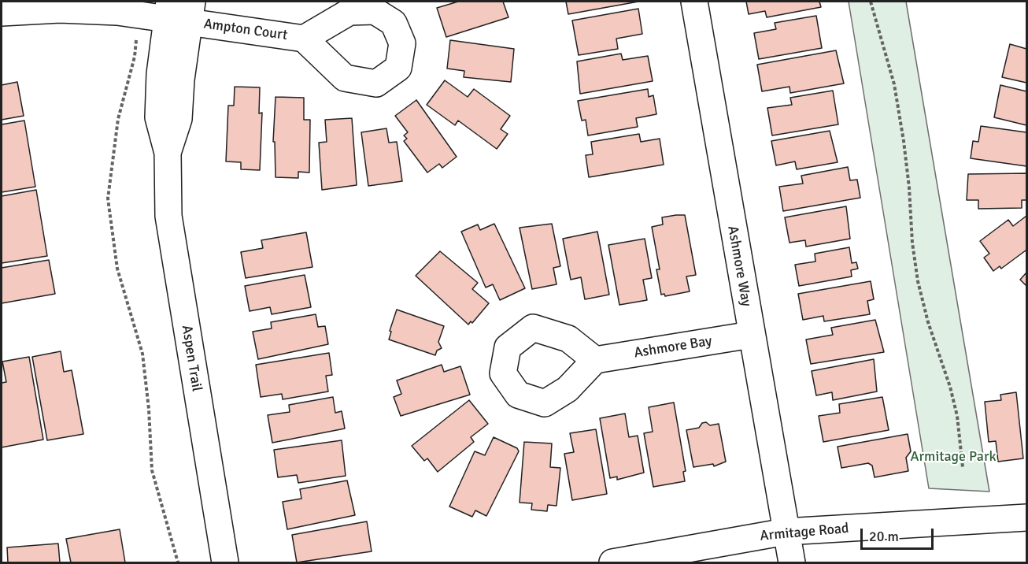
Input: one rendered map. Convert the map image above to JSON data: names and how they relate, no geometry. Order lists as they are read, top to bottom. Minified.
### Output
{"streets":{"street":["Ampton Court","Ashmore Way","Ashmore Bay","Aspen Trail","Armitage Road"]},"crossings":[["Ampton Court","Aspen Trail"],["Ashmore Way","Ashmore Bay"],["Ashmore Way","Armitage Road"]],"parks":["Armitage Park"],"scale_bar":"20 m"}
